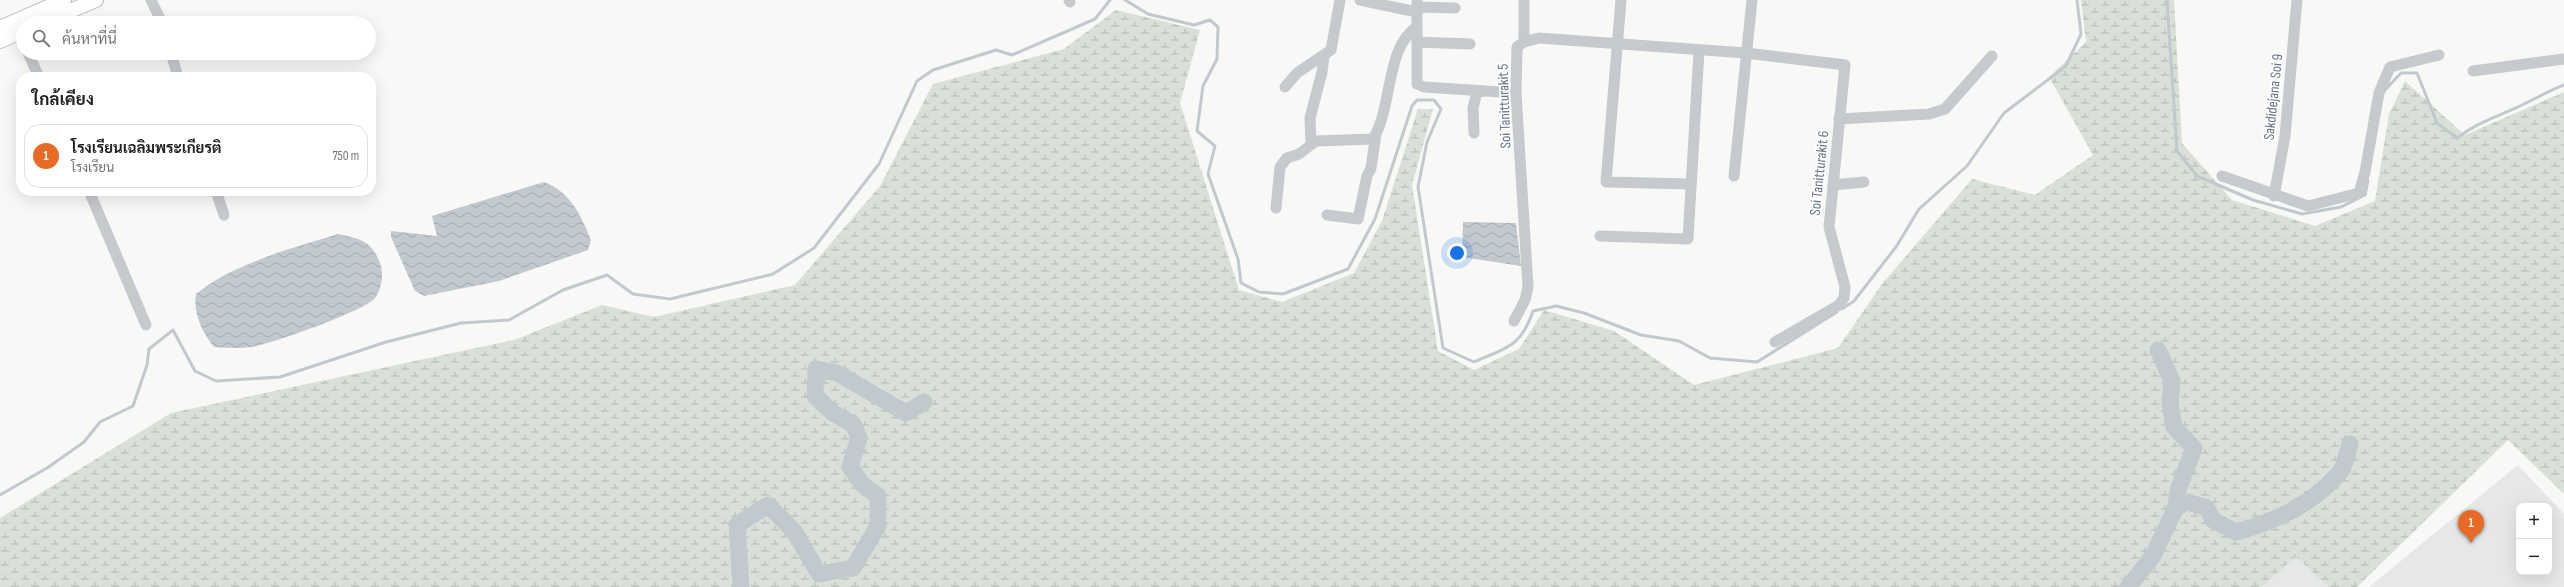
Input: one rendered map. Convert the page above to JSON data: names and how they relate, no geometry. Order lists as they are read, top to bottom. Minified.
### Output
{"streets":{"street":["Sakdidejana Soi 9","Soi Tanitturakit 5","Soi Tanitturakit 6"]},"page":{"search":"ค้นหาที่นี่","heading":"ใกล้เคียง","list":[{"mark":"1","name":"โรงเรียนเฉลิมพระเกียรติ","note":"โรงเรียน","value":"750 m"}],"map_buttons":["+","−"],"pins":"1"}}
